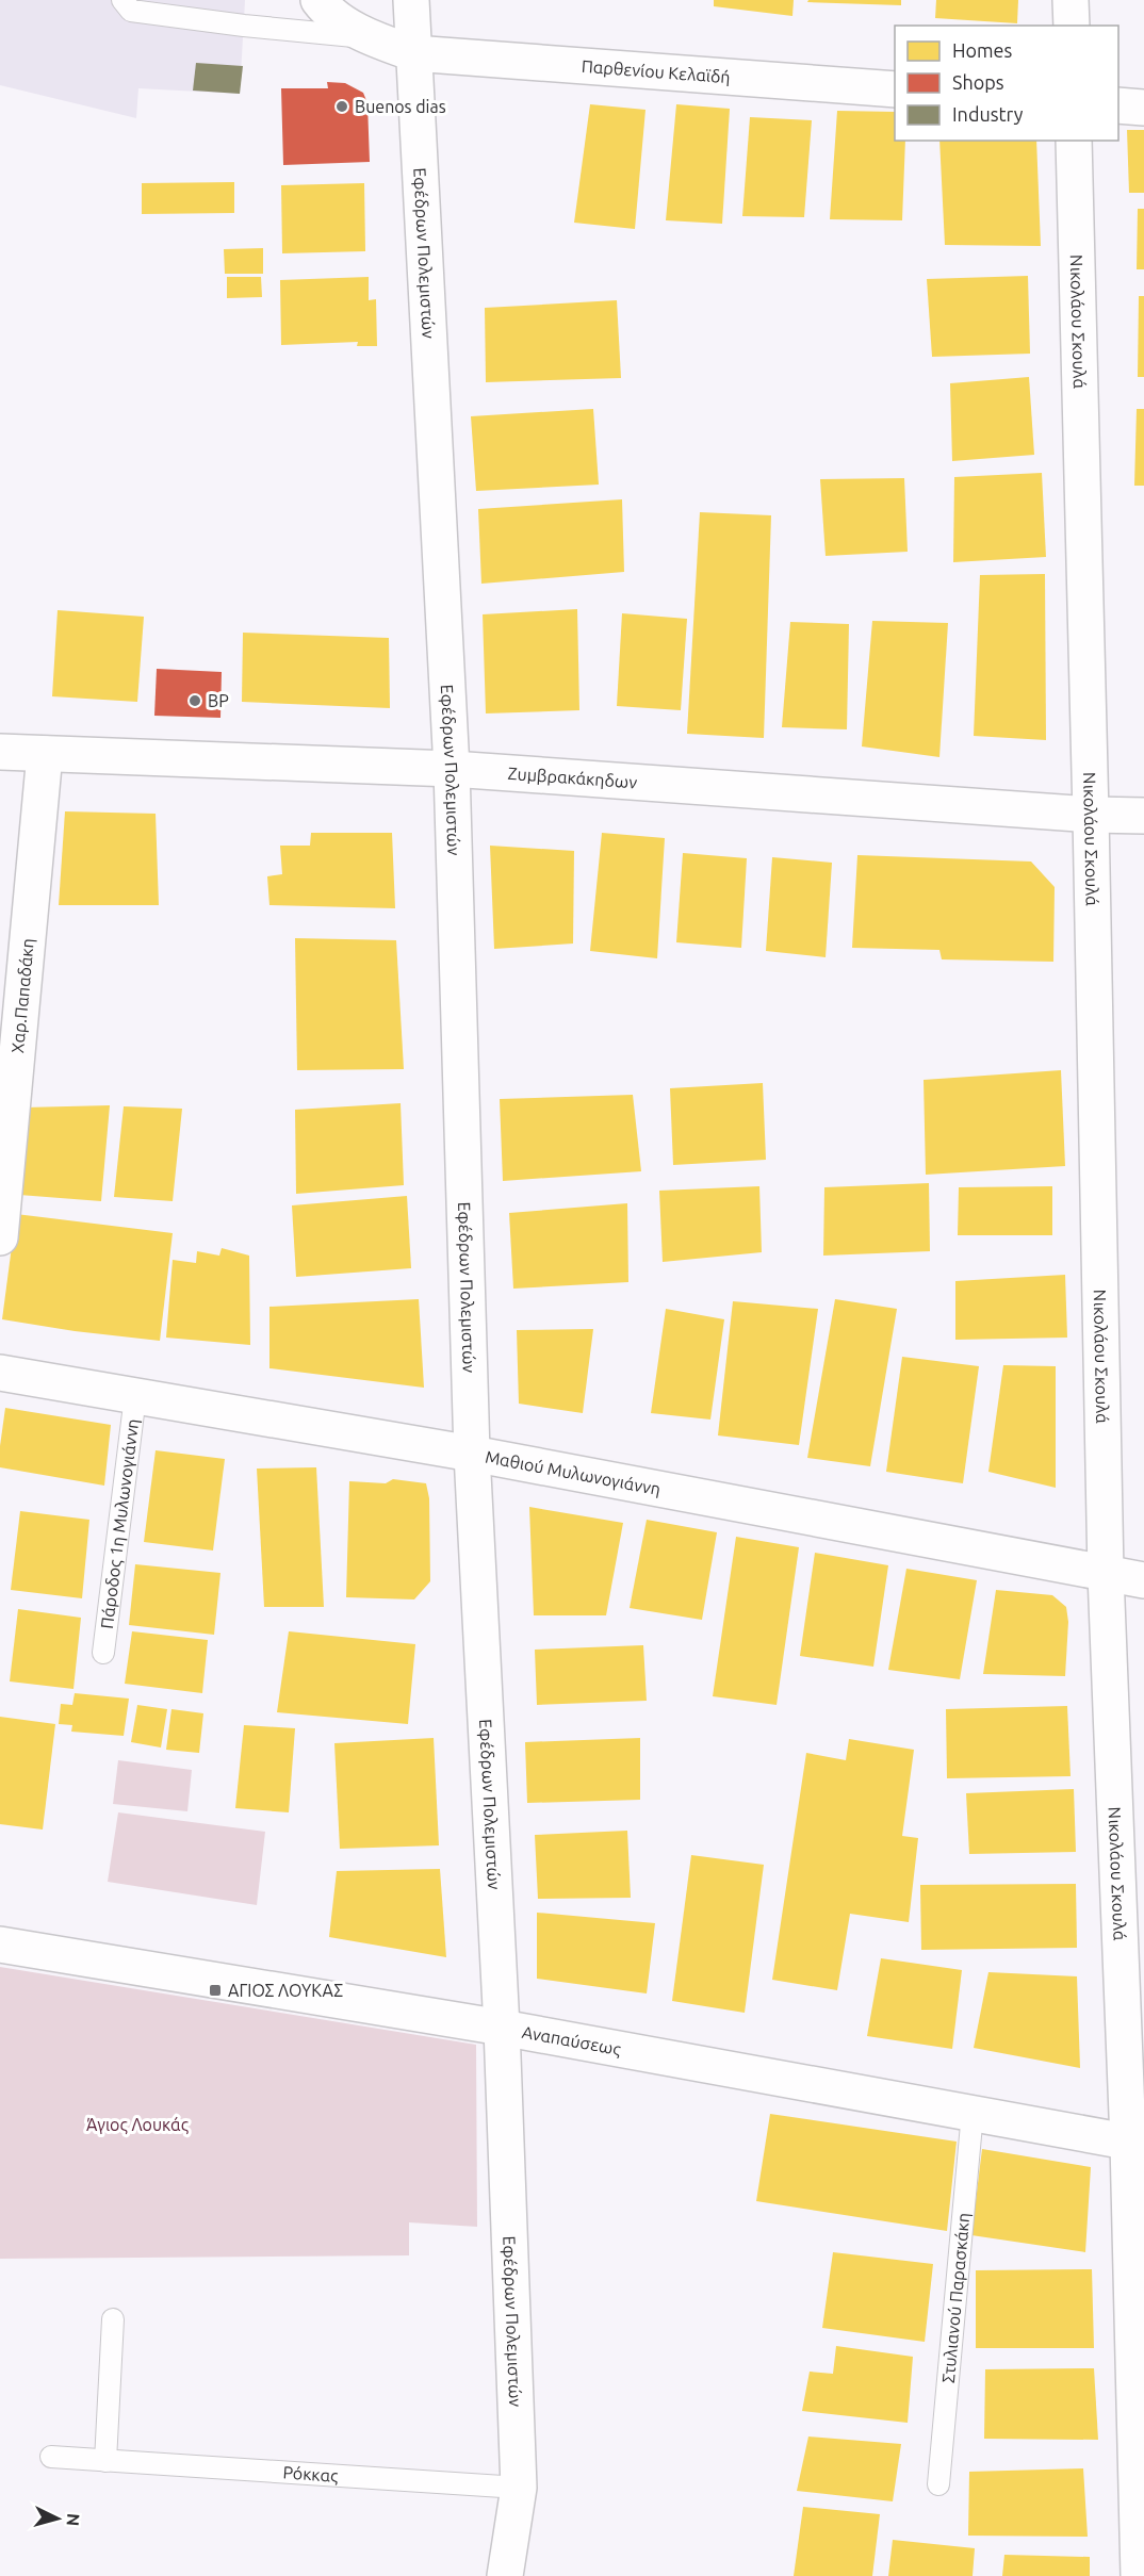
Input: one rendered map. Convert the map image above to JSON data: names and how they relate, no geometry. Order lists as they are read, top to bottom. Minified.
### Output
{"streets":{"street":["Παρθενίου Κελαϊδή","Εφέδρων Πολεμιστών","Νικολάου Σκουλά","Ζυμβρακάκηδων","Χαρ.Παπαδάκη","Μαθιού Μυλωνογιάννη","Αναπαύσεως"],"lane":["Πάροδος 1η Μυλωνογιάννη","Στυλιανού Παρασκάκη","Ρόκκας"]},"crossings":[["Παρθενίου Κελαϊδή","Εφέδρων Πολεμιστών"],["Εφέδρων Πολεμιστών","Ζυμβρακάκηδων"],["Εφέδρων Πολεμιστών","Μαθιού Μυλωνογιάννη"],["Εφέδρων Πολεμιστών","Αναπαύσεως"],["Εφέδρων Πολεμιστών","Ρόκκας"],["Νικολάου Σκουλά","Ζυμβρακάκηδων"],["Νικολάου Σκουλά","Μαθιού Μυλωνογιάννη"],["Νικολάου Σκουλά","Αναπαύσεως"],["Ζυμβρακάκηδων","Χαρ.Παπαδάκη"],["Μαθιού Μυλωνογιάννη","Πάροδος 1η Μυλωνογιάννη"],["Αναπαύσεως","Στυλιανού Παρασκάκη"]],"parks":["Άγιος Λουκάς"],"places":{"other":["Buenos dias","BP"],"transit":["ΑΓΙΟΣ ΛΟΥΚΑΣ"]},"legend":["Homes","Shops","Industry"],"north":"right"}
